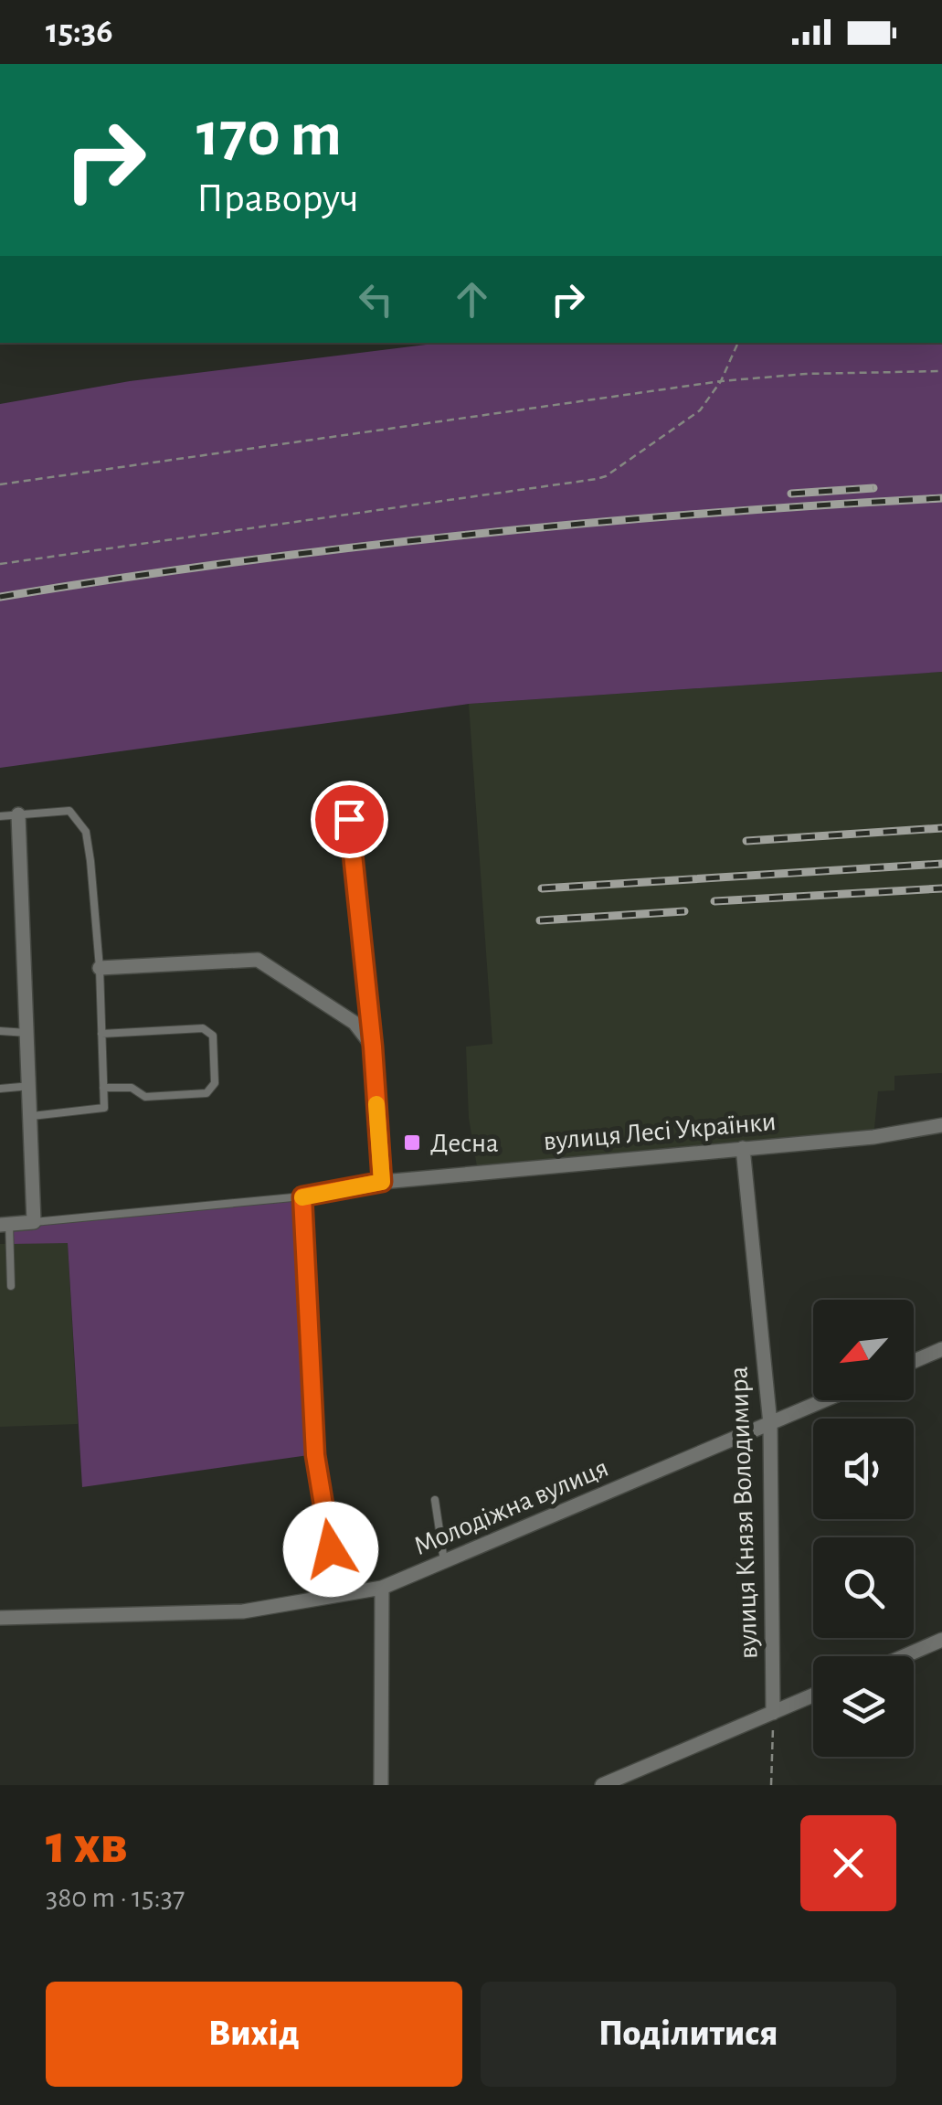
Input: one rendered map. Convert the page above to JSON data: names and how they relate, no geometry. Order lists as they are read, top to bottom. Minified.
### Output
{"streets":{"street":["вулиця Лесі Українки","Молодіжна вулиця","вулиця Князя Володимира"]},"crossings":[["вулиця Лесі Українки","вулиця Князя Володимира"],["Молодіжна вулиця","вулиця Князя Володимира"]],"places":{"transit":["Десна"]},"north":"bottom left","page":{"status":"15:36","turn":["170 m","Праворуч"],"heading":["1 хв","380 m · 15:37"],"buttons":["Вихід","Поділитися"]}}
